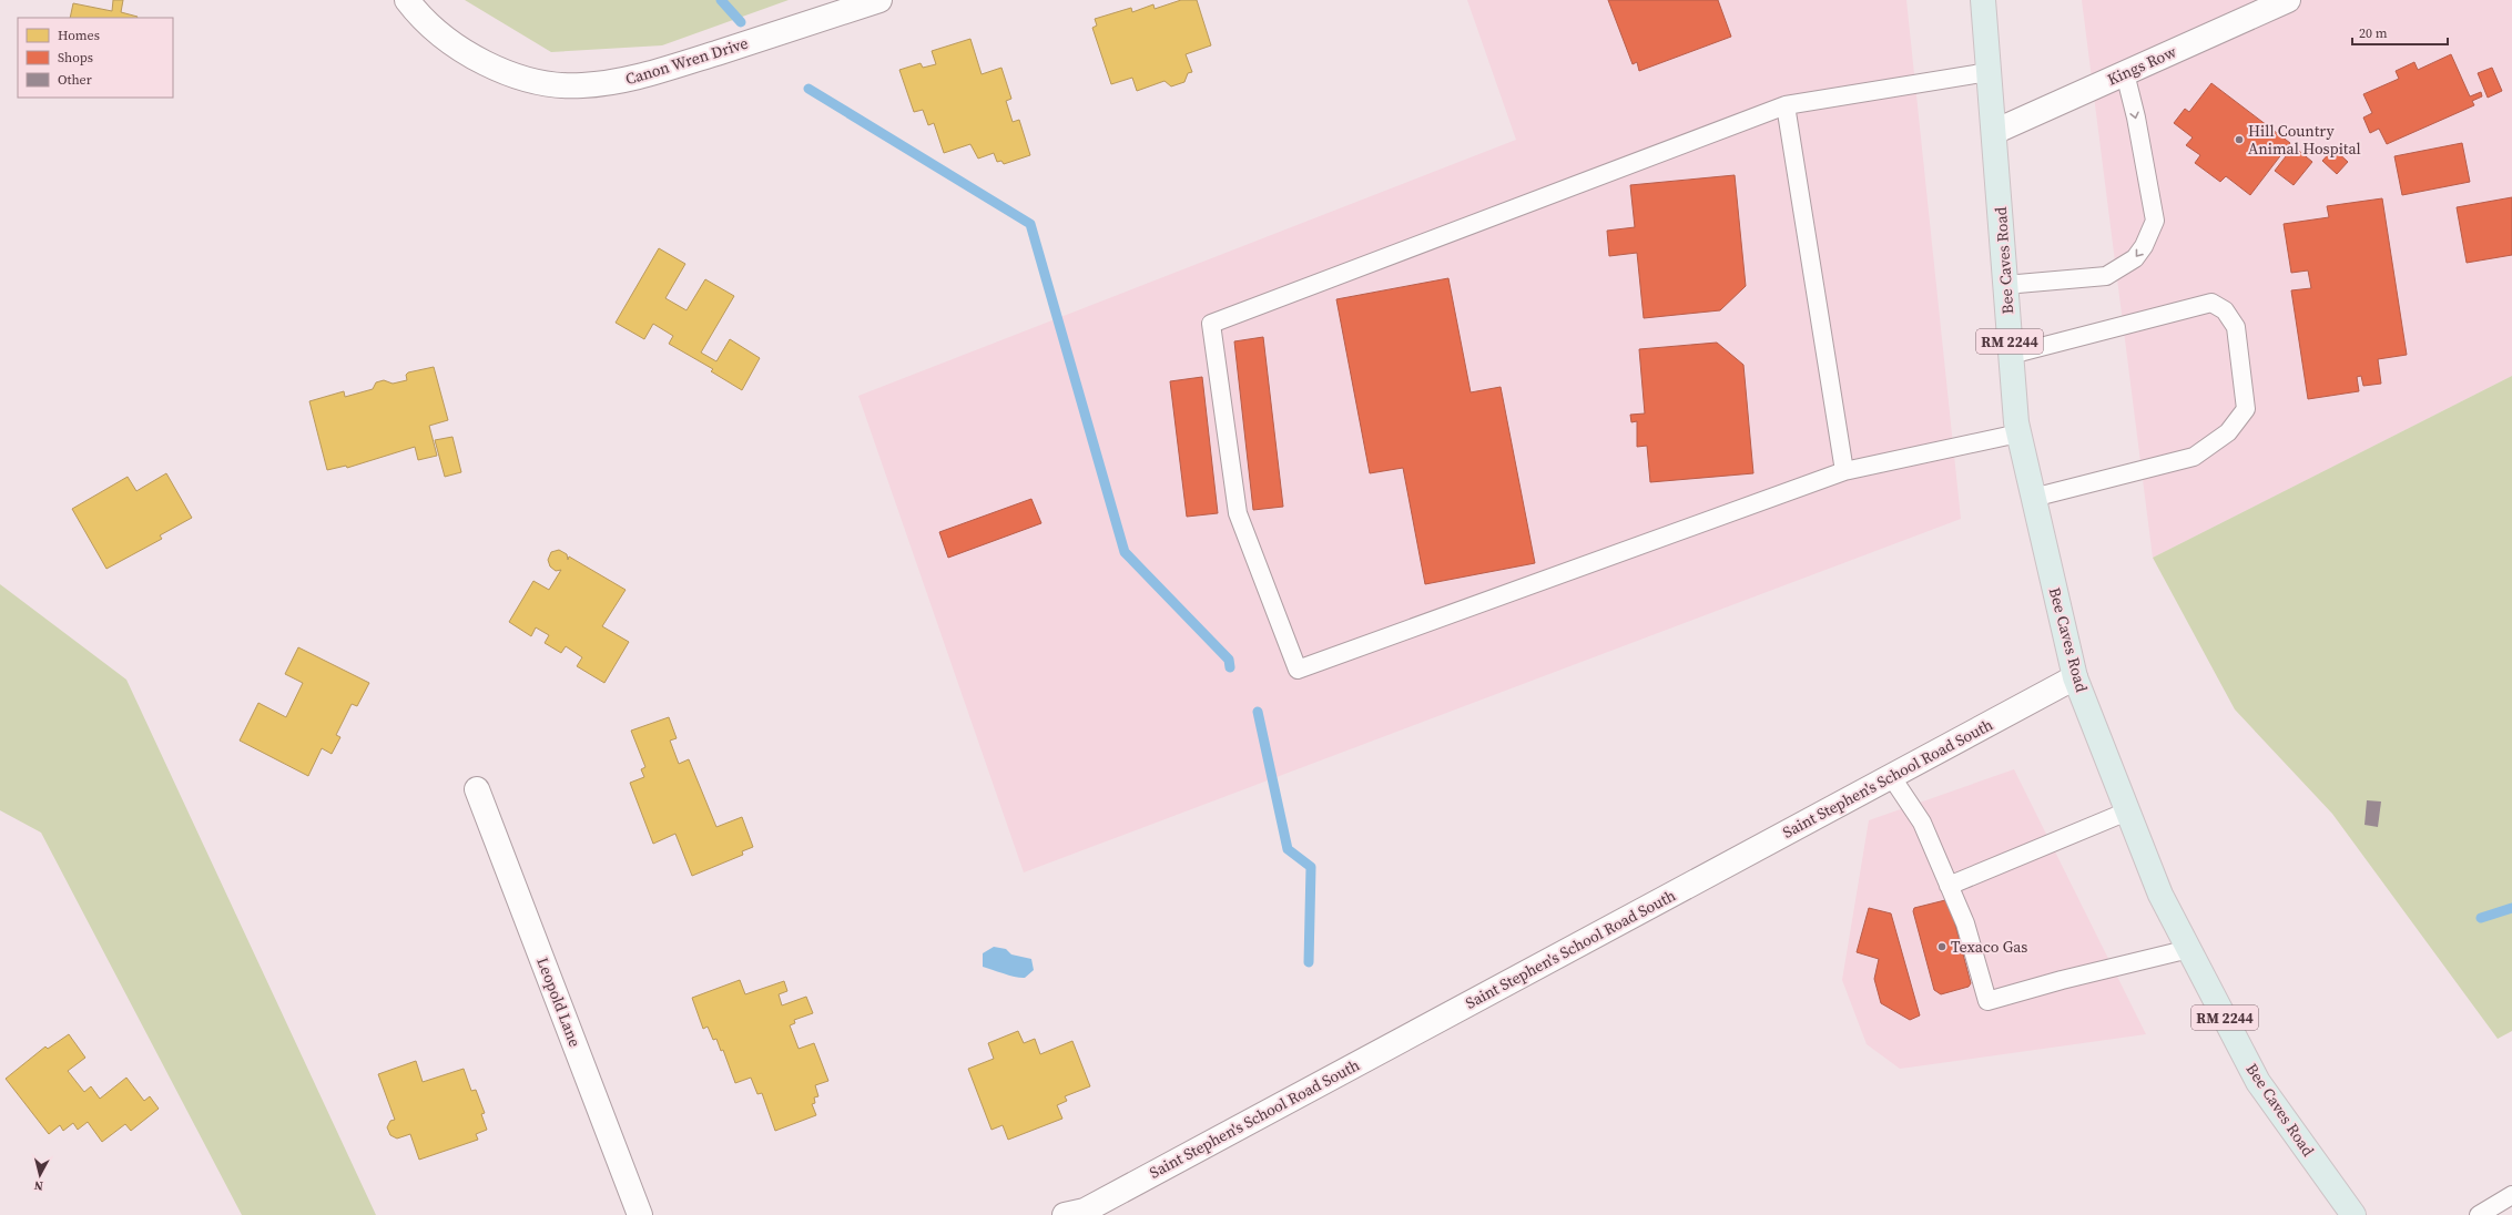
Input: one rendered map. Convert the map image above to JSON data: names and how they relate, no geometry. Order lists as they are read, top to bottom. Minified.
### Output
{"streets":{"main road":["Bee Caves Road","RM 2244"],"street":["Canon Wren Drive","Kings Row","Saint Stephen's School Road South","Leopold Lane"]},"crossings":[["Kings Row","Bee Caves Road"],["Bee Caves Road","Saint Stephen's School Road South"]],"places":["Hill Country Animal Hospital","Texaco Gas"],"legend":["Homes","Shops","Other"],"scale_bar":"20 m","north":"bottom"}
